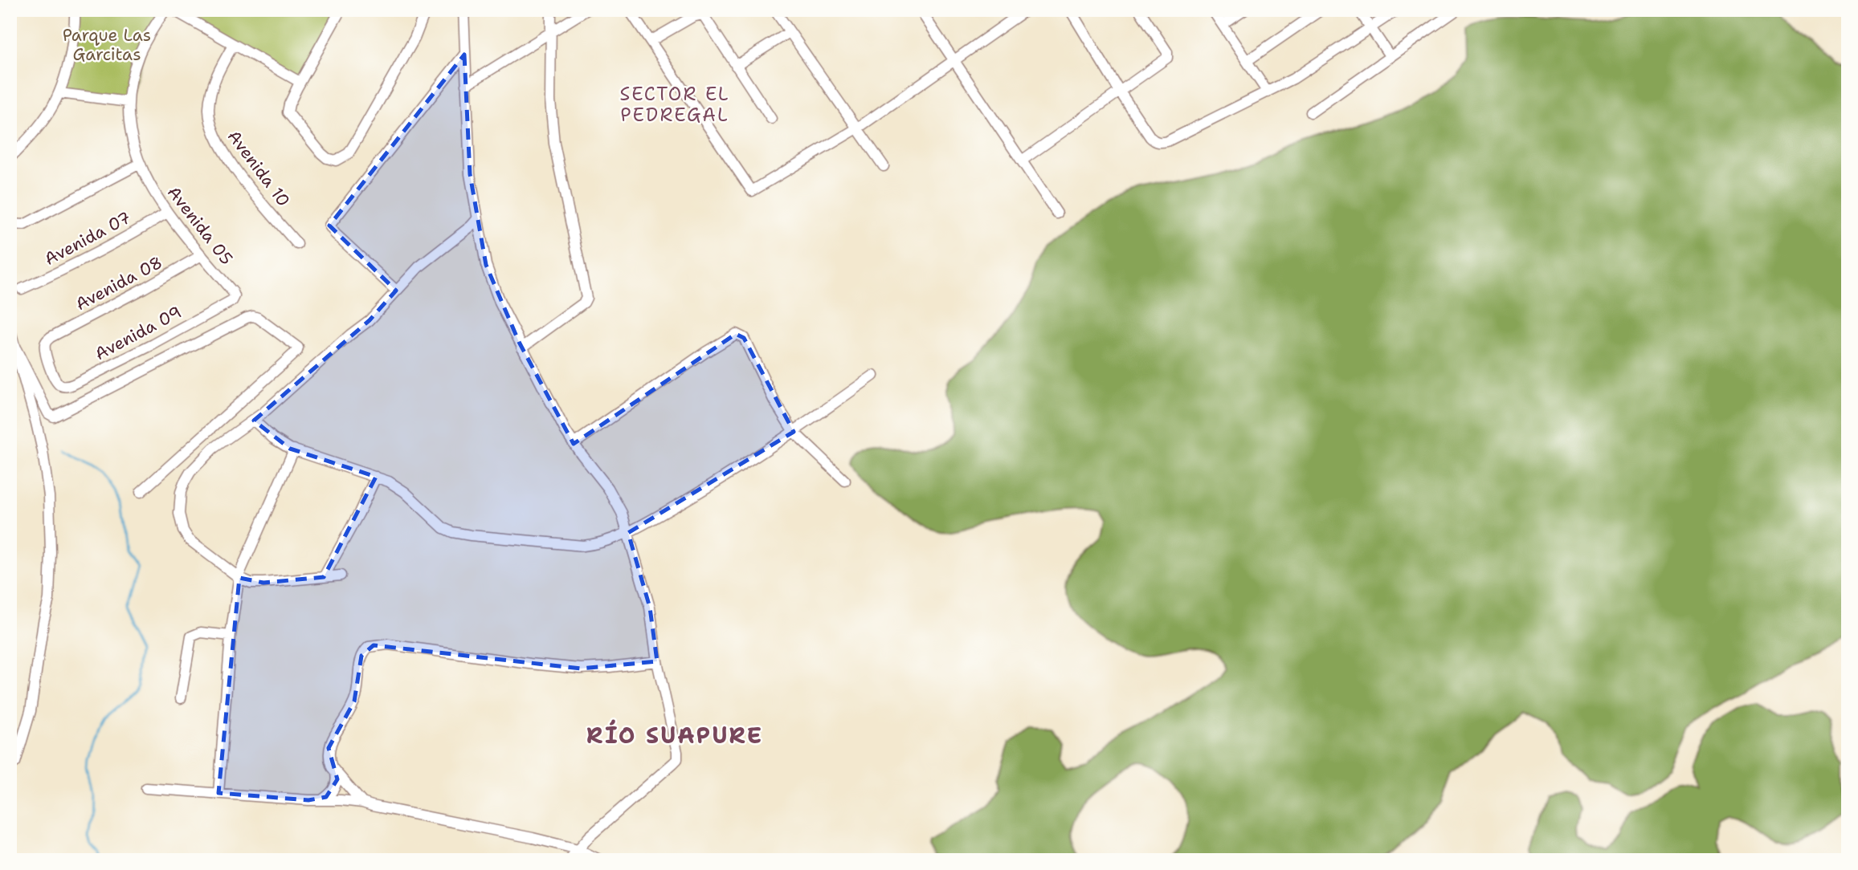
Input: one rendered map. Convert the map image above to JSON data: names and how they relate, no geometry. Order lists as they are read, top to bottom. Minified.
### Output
{"streets":{"street":["Avenida 10","Avenida 05","Avenida 07","Avenida 08","Avenida 09"]},"crossings":[["Avenida 05","Avenida 07"],["Avenida 05","Avenida 08"],["Avenida 05","Avenida 09"],["Avenida 08","Avenida 09"]],"districts":["SECTOR EL PEDREGAL","RÍO SUAPURE"],"parks":["Parque Las Garcitas"]}
